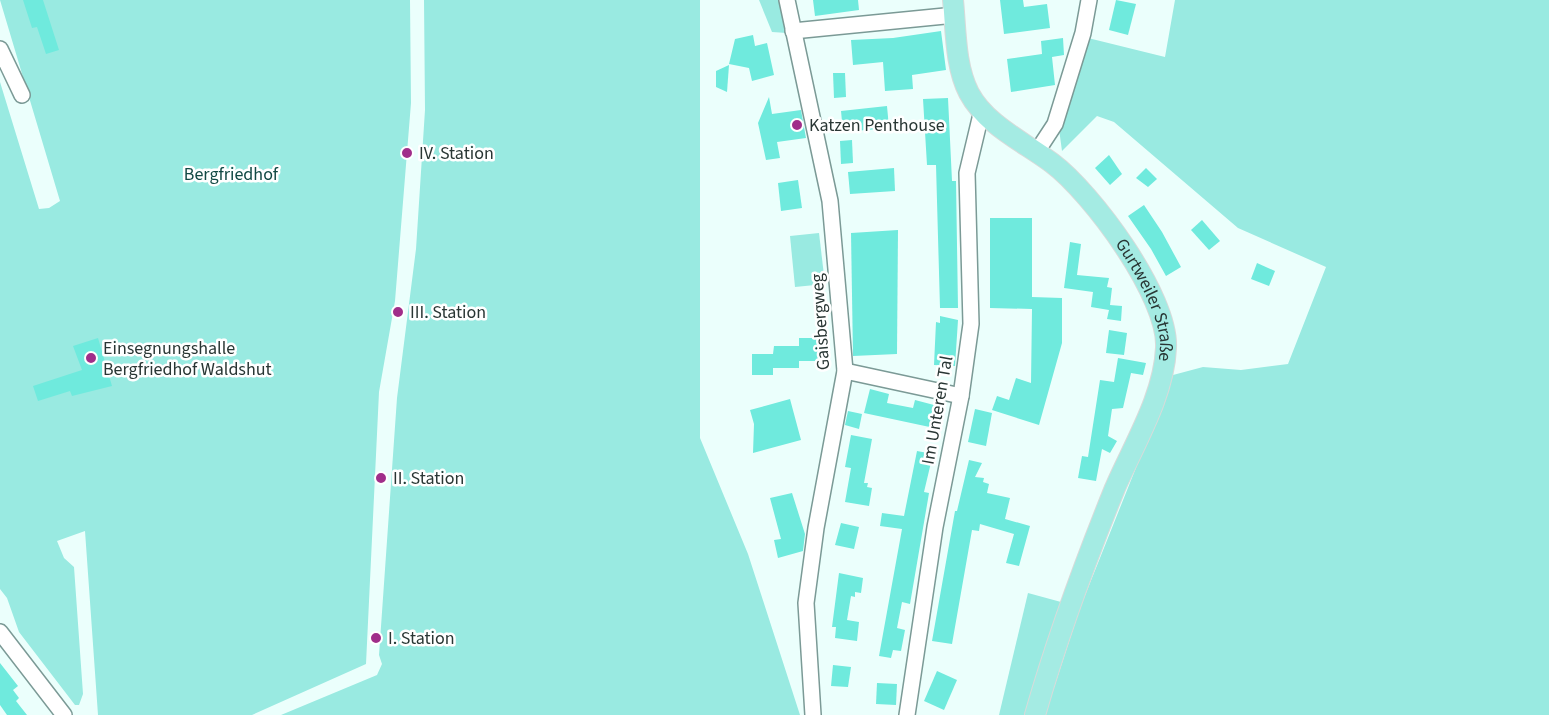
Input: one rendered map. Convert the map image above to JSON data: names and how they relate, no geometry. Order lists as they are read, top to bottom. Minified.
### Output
{"streets":{"main road":["Gurtweiler Straße"],"street":["Gaisbergweg","Im Unteren Tal"]},"crossings":[["Gurtweiler Straße","Im Unteren Tal"]],"parks":["Bergfriedhof"],"places":["Katzen Penthouse","IV. Station","III. Station","Einsegnungshalle Bergfriedhof Waldshut","II. Station","I. Station"]}
